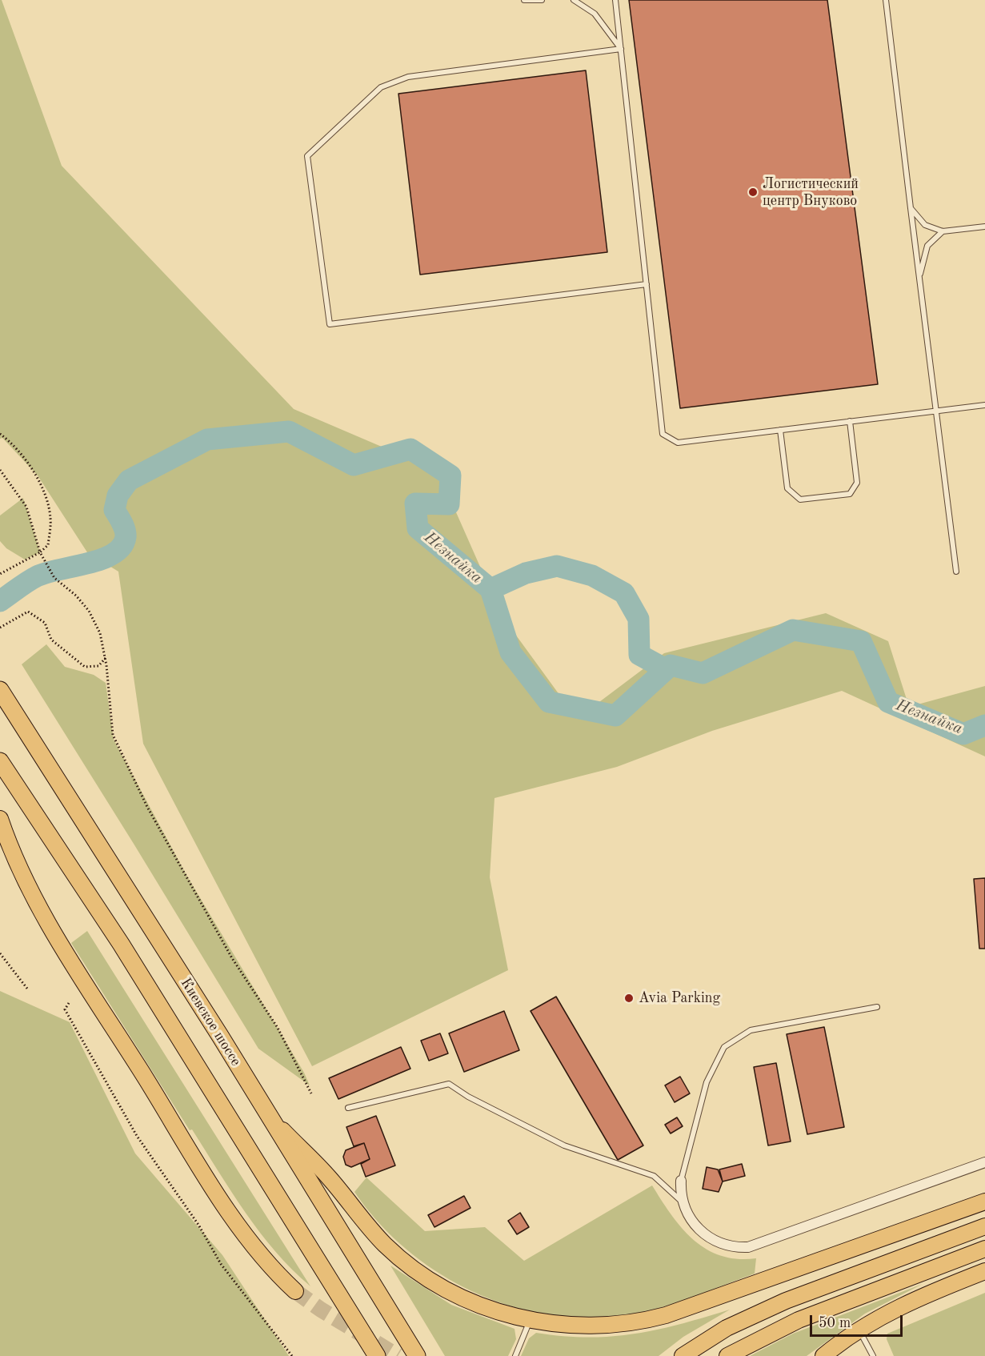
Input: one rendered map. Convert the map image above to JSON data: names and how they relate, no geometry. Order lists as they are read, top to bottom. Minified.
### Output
{"streets":{"highway":["Киевское шоссе"]},"water":["Незнайка"],"places":["Логистический центр Внуково","Avia Parking"],"scale_bar":"50 m"}
